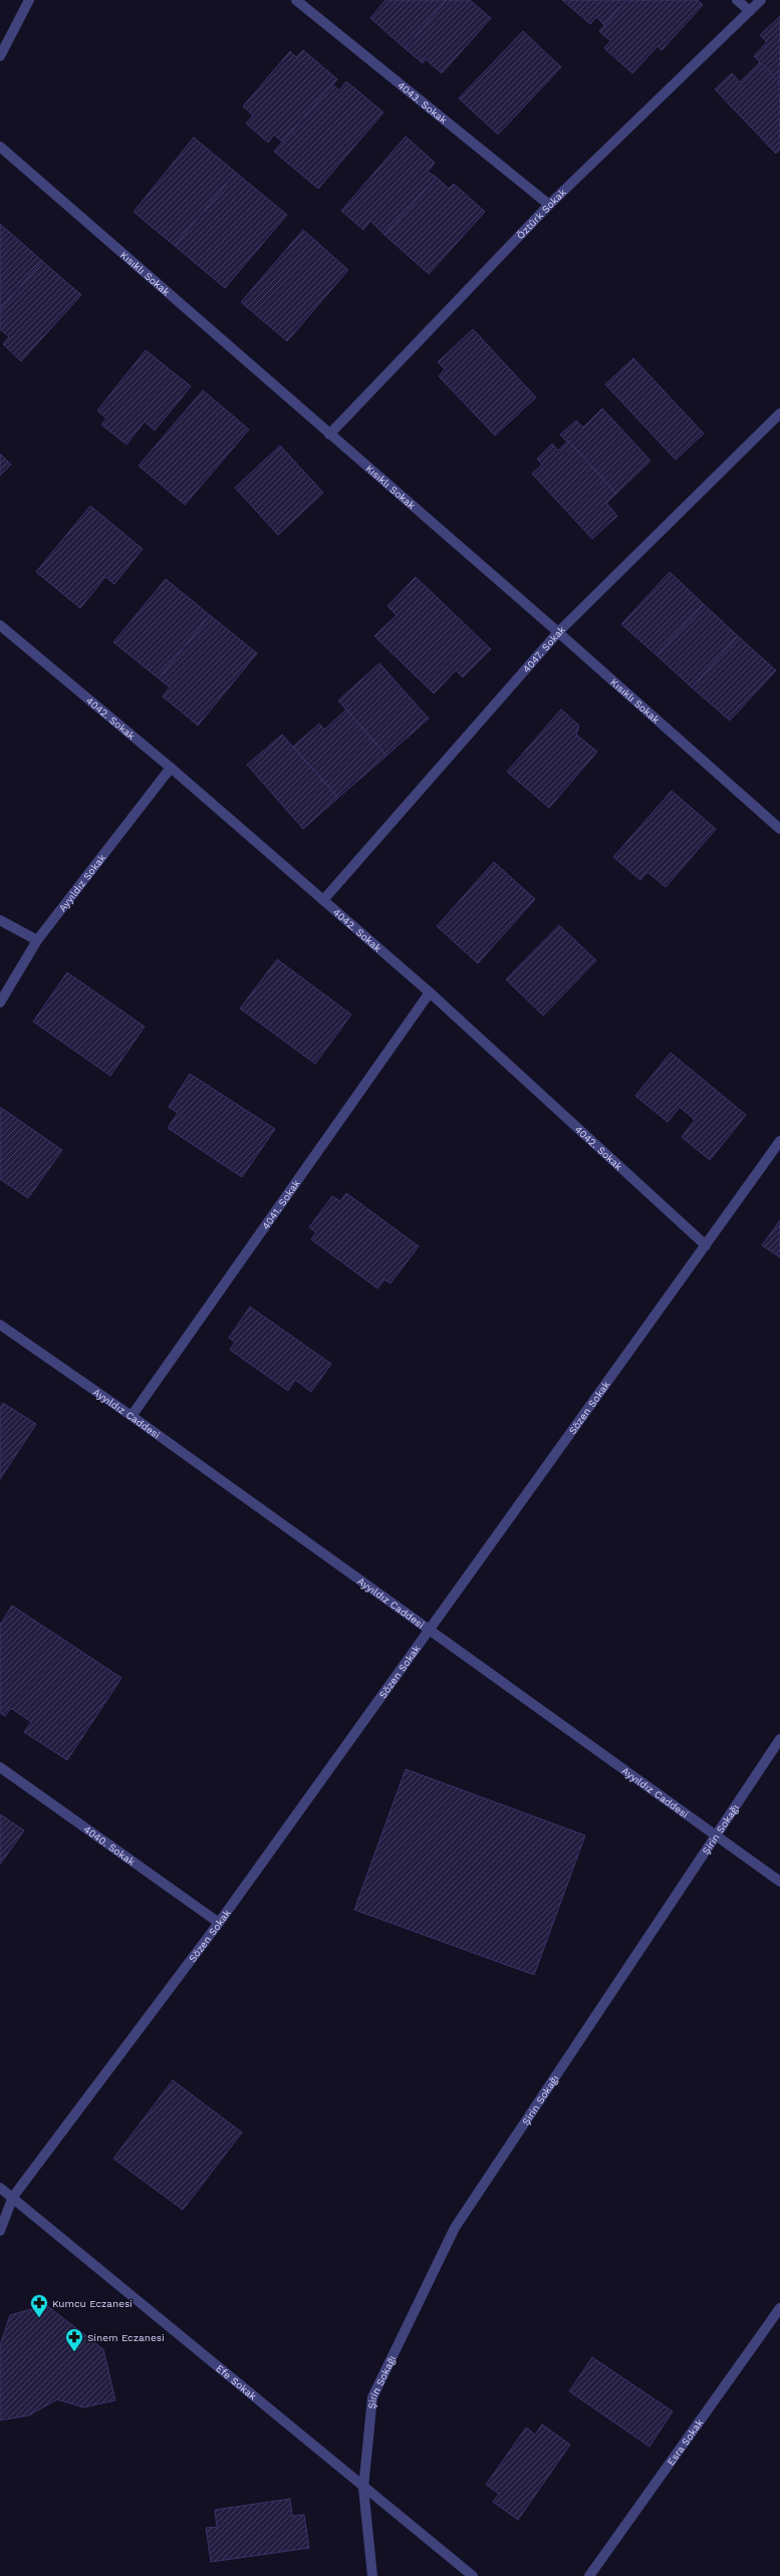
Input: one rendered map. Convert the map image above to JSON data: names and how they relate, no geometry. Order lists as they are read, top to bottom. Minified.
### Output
{"streets":{"street":["4043. Sokak","Öztürk Sokak","Kısıklı Sokak","4047. Sokak","4042. Sokak","Ayyıldız Sokak","4041. Sokak","Sözen Sokak","Ayyıldız Caddesi","Şirin Sokağı","4040. Sokak","Efe Sokak","Esra Sokak"]},"crossings":[["4043. Sokak","Öztürk Sokak"],["Öztürk Sokak","Kısıklı Sokak"],["Kısıklı Sokak","4047. Sokak"],["4047. Sokak","4042. Sokak"],["4042. Sokak","Ayyıldız Sokak"],["4042. Sokak","4041. Sokak"],["4042. Sokak","Sözen Sokak"],["4041. Sokak","Ayyıldız Caddesi"],["Sözen Sokak","Ayyıldız Caddesi"],["Sözen Sokak","4040. Sokak"],["Sözen Sokak","Efe Sokak"],["Ayyıldız Caddesi","Şirin Sokağı"],["Şirin Sokağı","Efe Sokak"]],"places":{"pharmacy":["Kumcu Eczanesi","Sinem Eczanesi"]}}
